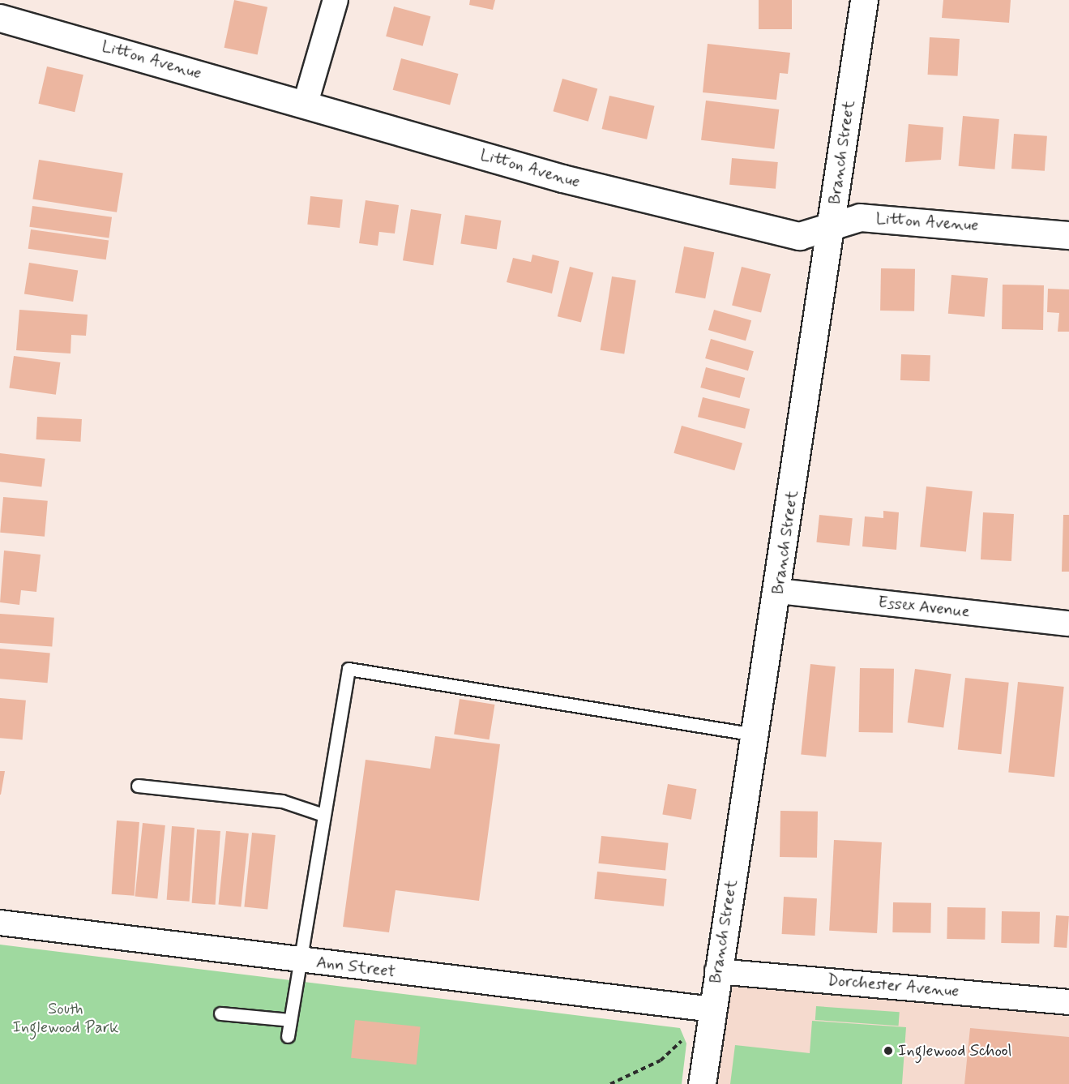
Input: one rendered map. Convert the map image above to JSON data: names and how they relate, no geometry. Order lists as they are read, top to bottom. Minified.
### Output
{"streets":{"street":["Litton Avenue","Branch Street","Essex Avenue","Ann Street","Dorchester Avenue"]},"crossings":[["Litton Avenue","Branch Street"],["Branch Street","Essex Avenue"],["Branch Street","Ann Street"],["Branch Street","Dorchester Avenue"]],"parks":["South Inglewood Park"],"places":["Inglewood School"]}
